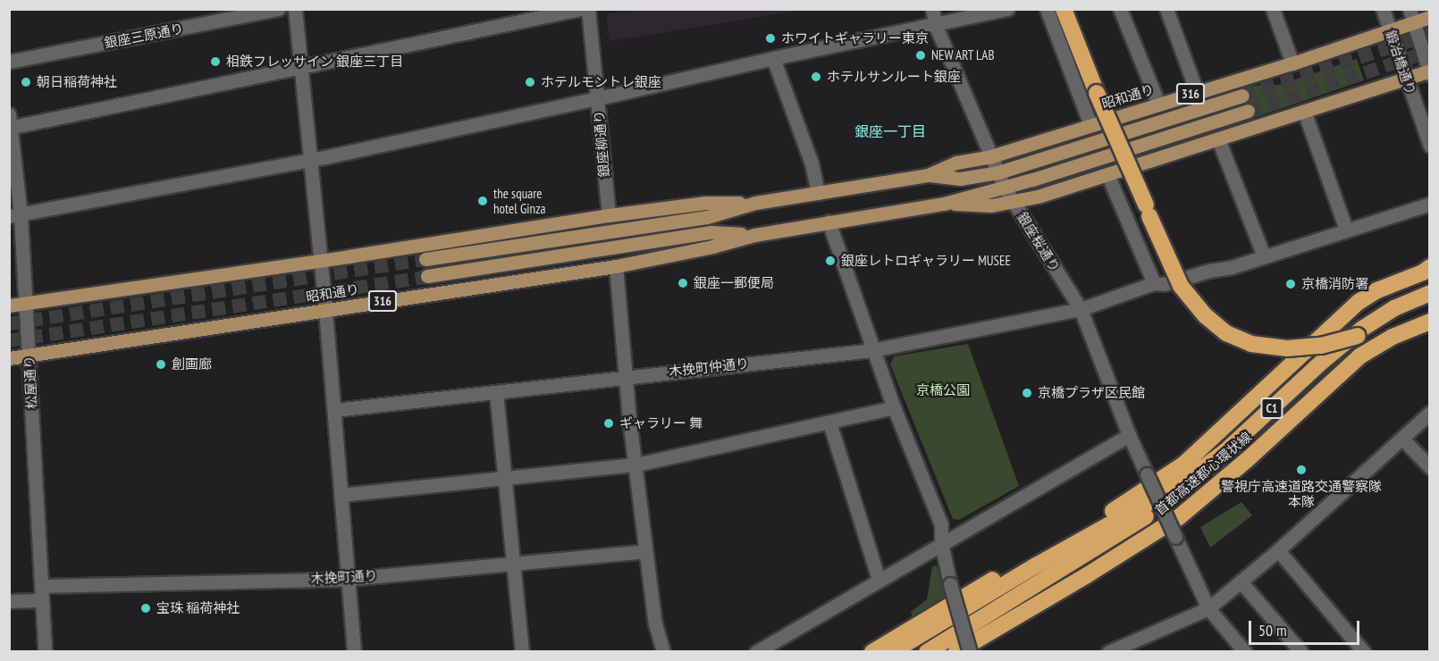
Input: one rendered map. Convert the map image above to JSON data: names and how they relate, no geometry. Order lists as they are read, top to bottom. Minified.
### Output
{"streets":{"highway":["C1","首都高速都心環状線"],"main road":["316","昭和通り"],"street":["銀座三原通り","鍛冶橋通り","銀座柳通り","銀座桜通り","木挽町仲通り","松屋通り","木挽町通り"]},"crossings":[["鍛冶橋通り","昭和通り"],["昭和通り","銀座柳通り"],["昭和通り","銀座桜通り"],["昭和通り","松屋通り"],["銀座桜通り","木挽町仲通り"],["松屋通り","木挽町通り"]],"districts":["銀座一丁目"],"parks":["京橋公園"],"places":["ホワイトギャラリー東京","NEW ART LAB","相鉄フレッサイン 銀座三丁目","ホテルサンルート銀座","朝日稲荷神社","ホテルモントレ銀座","the square hotel Ginza","銀座レトロギャラリー MUSEE","銀座一郵便局","京橋消防署","創画廊","京橋プラザ区民館","ギャラリー 舞","警視庁高速道路交通警察隊 本隊","宝珠 稲荷神社"],"scale_bar":"50 m"}
